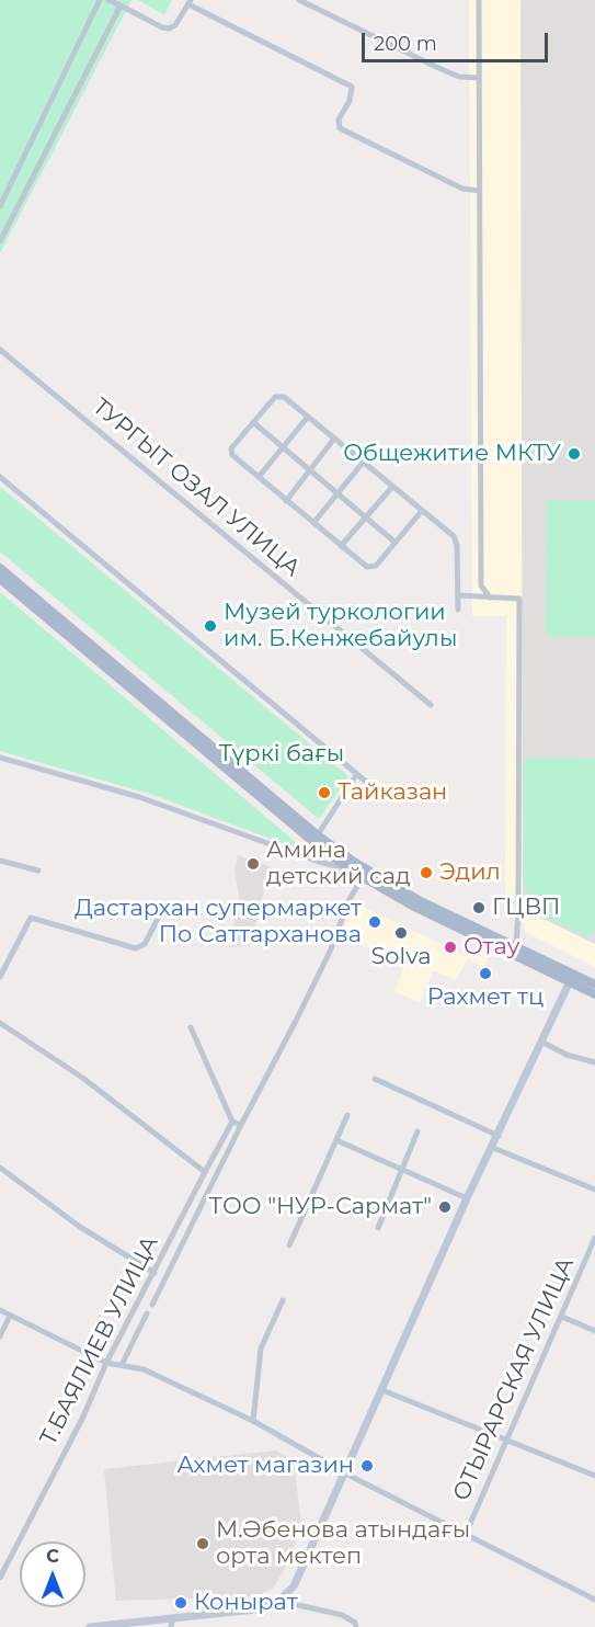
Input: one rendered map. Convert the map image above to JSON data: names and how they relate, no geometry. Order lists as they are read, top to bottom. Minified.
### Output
{"streets":{"street":["ТУРГЫТ ОЗАЛ УЛИЦА","Т.БАЯЛИЕВ УЛИЦА","ОТЫРАРСКАЯ УЛИЦА"]},"parks":["Түркі бағы"],"places":["Общежитие МКТУ","Музей туркологии им. Б.Кенжебайулы","Тайказан","Амина детский сад","Эдил","ГЦВП","Дастархан супермаркет По Саттарханова","Solva","Отау","Рахмет тц","ТОО \"НУР-Сармат\"","Ахмет магазин","М.Әбенова атындағы орта мектеп","Конырат"],"scale_bar":"200 m","north":"top"}
